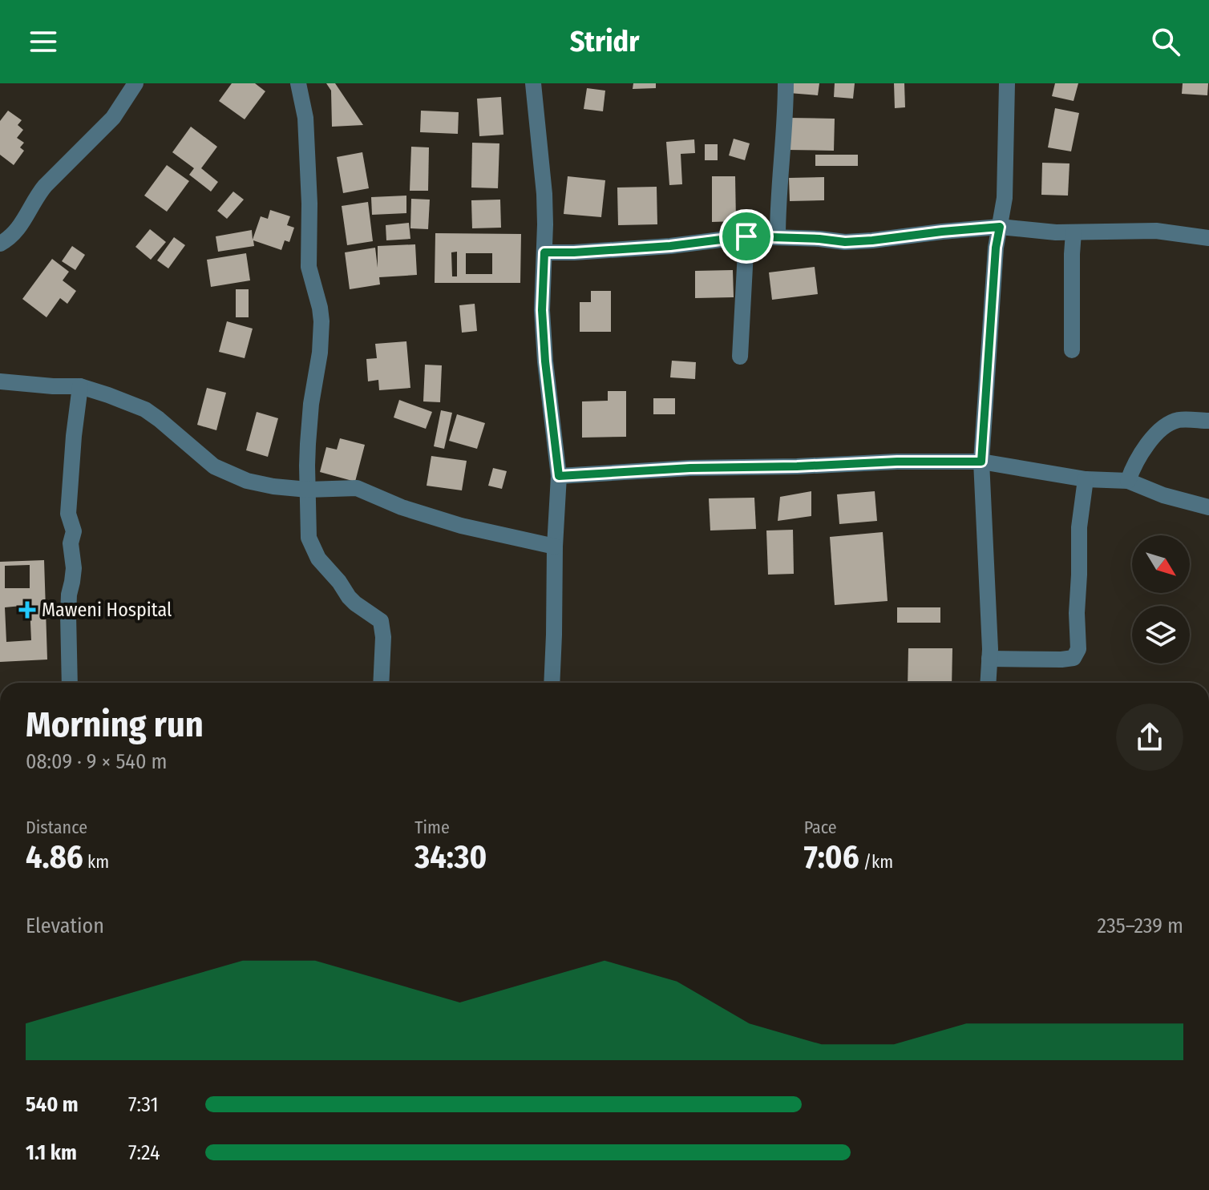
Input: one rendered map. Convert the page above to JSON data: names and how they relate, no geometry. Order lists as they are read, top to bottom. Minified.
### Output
{"places":{"health":["Maweni Hospital"]},"north":"bottom right","page":{"header":"Stridr","heading":["Morning run","08:09 · 9 × 540 m"],"stats":[["Distance","4.86 km"],["Time","34:30"],["Pace","7:06 /km"]],"chart":["Elevation","235–239 m"],"list":[{"name":"540 m","note":"7:31"},{"name":"1.1 km","note":"7:24"}]}}
